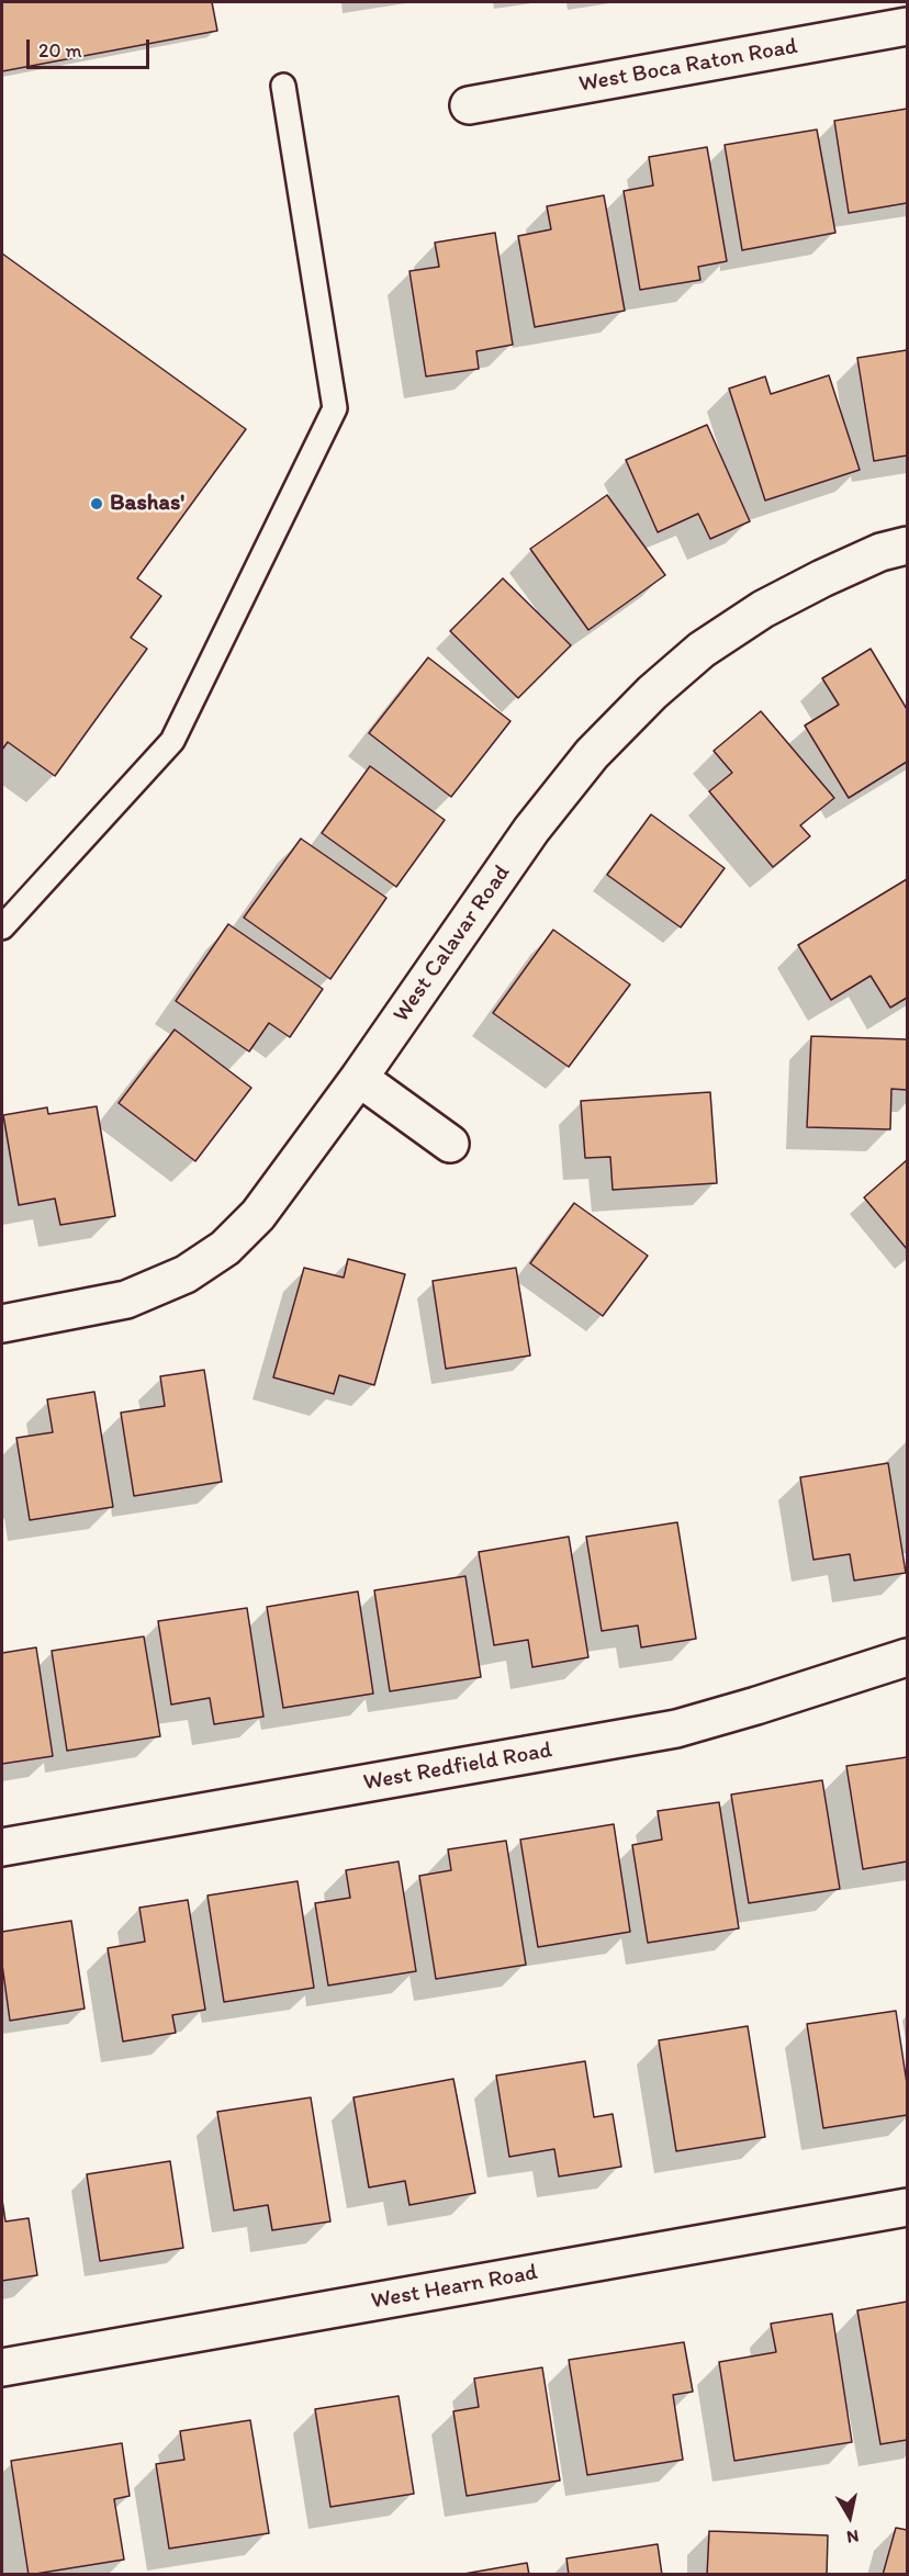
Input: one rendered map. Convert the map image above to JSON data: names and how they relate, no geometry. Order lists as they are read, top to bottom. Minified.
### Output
{"streets":{"street":["West Boca Raton Road","West Calavar Road","West Redfield Road","West Hearn Road"]},"places":["Bashas'"],"scale_bar":"20 m","north":"bottom"}
